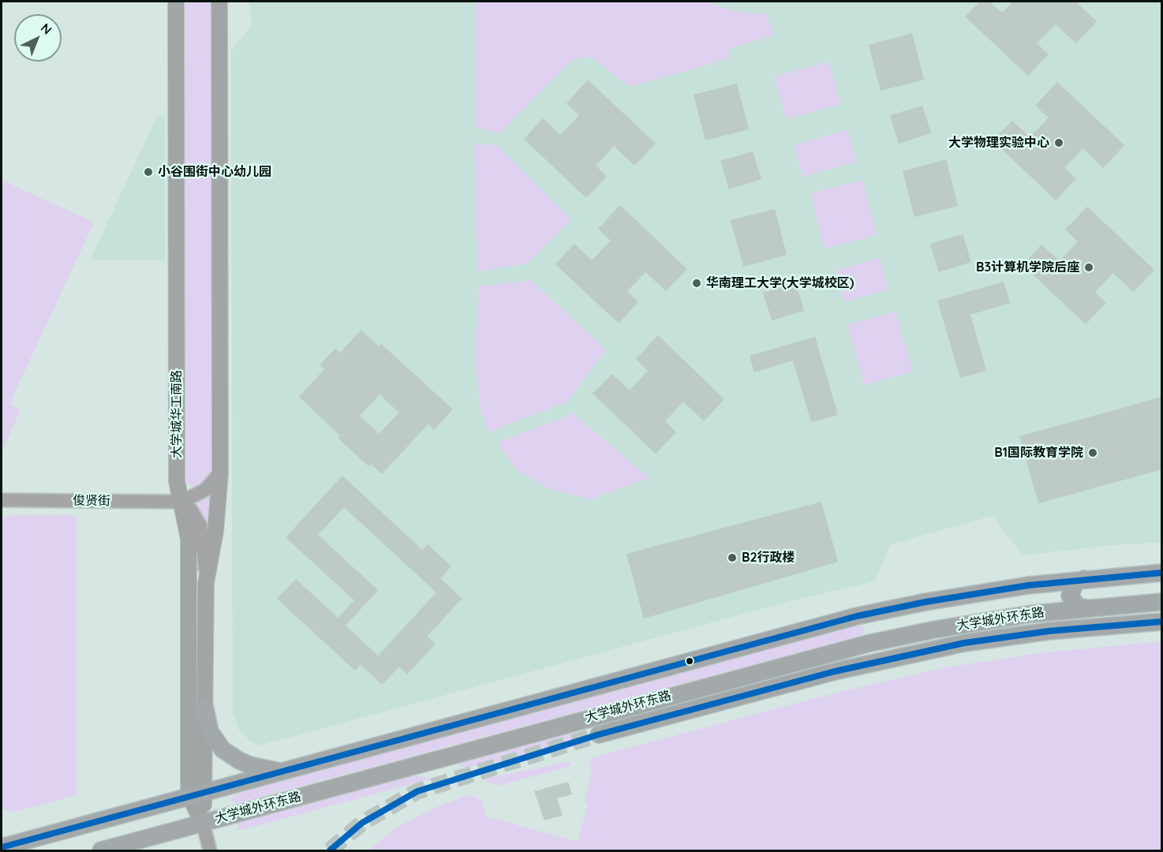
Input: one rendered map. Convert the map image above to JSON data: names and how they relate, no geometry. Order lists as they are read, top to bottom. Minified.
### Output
{"streets":{"main road":["大学城华工南路","大学城外环东路"],"street":["俊贤街"]},"crossings":[["大学城华工南路","俊贤街"],["大学城华工南路","大学城外环东路"]],"places":["大学物理实验中心","小谷围街中心幼儿园","B3计算机学院后座","华南理工大学(大学城校区)","B1国际教育学院","B2行政楼"],"north":"top right"}
